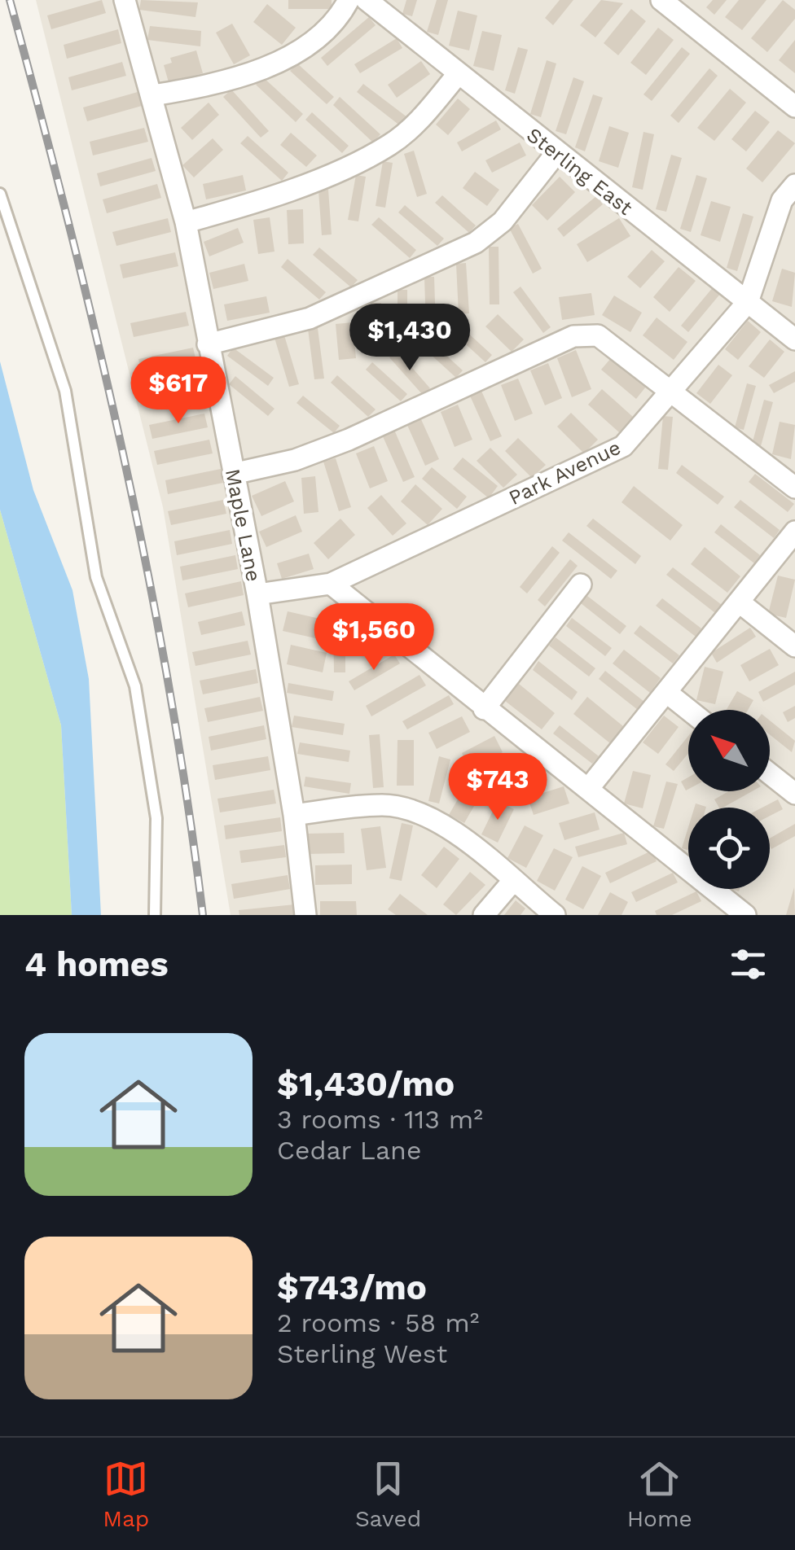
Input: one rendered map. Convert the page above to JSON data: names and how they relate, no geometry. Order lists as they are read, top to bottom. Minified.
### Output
{"streets":{"street":["Sterling East","Park Avenue","Maple Lane"]},"crossings":[["Sterling East","Park Avenue"],["Park Avenue","Maple Lane"]],"north":"top left","page":{"price":["$1,430","$617","$1,560","$743"],"heading":"4 homes","list":[{"name":"$1,430/mo","note":"3 rooms · 113 m² · Cedar Lane"},{"name":"$743/mo","note":"2 rooms · 58 m² · Sterling West"}],"tabs":["Map","Saved","Home"]}}
